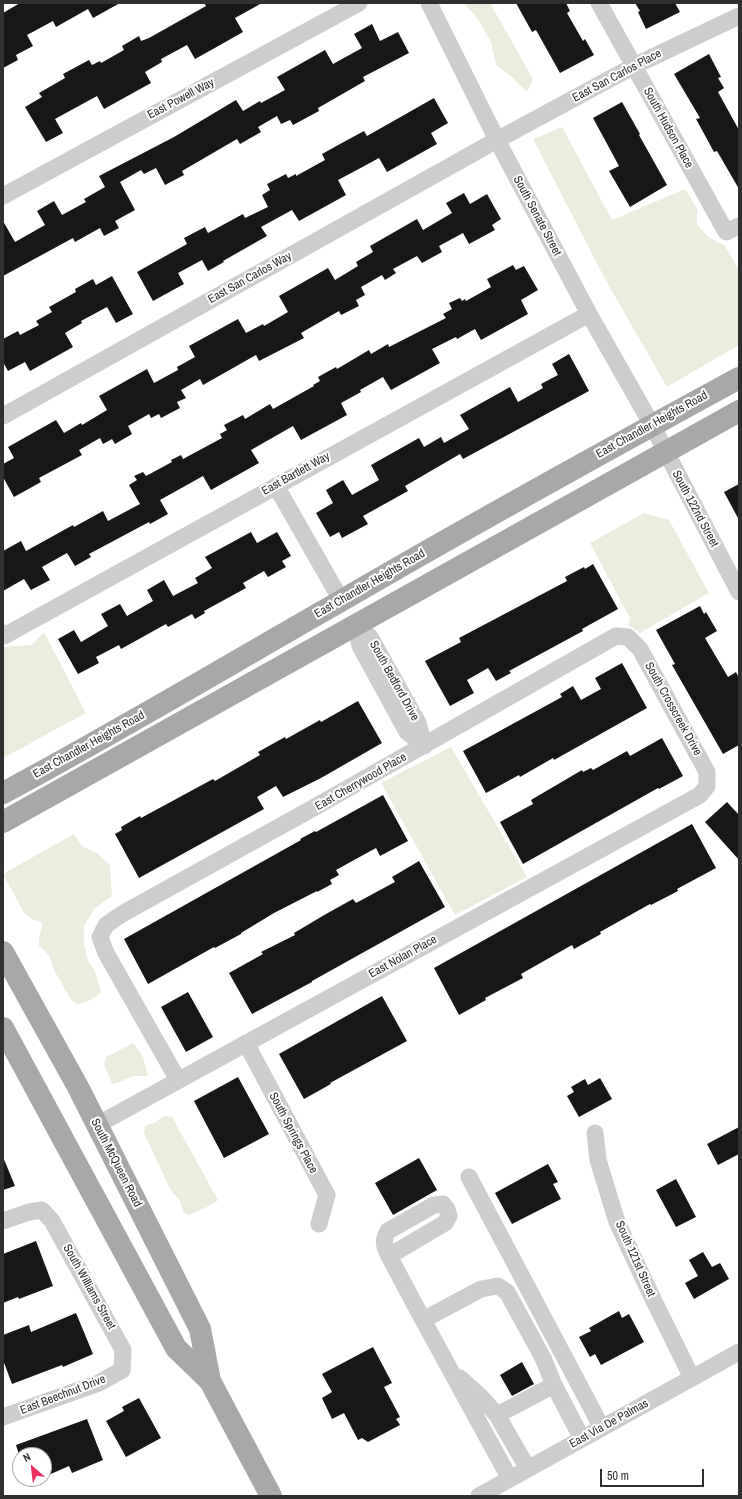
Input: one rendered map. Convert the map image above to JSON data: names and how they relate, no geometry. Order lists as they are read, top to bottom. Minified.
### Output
{"streets":{"main road":["East Chandler Heights Road","South McQueen Road"],"street":["East San Carlos Place","East Powell Way","South Hudson Place","South Senate Street","East San Carlos Way","East Bartlett Way","South 122nd Street","South Bedford Drive","South Crosscreek Drive","East Cherrywood Place","East Nolan Place","South Springs Place","South 121st Street","South Williams Street","East Beechnut Drive","East Via De Palmas"]},"crossings":[["East San Carlos Place","South Hudson Place"],["East San Carlos Place","South Senate Street"],["East San Carlos Place","East San Carlos Way"],["South Senate Street","East San Carlos Way"],["South Senate Street","East Chandler Heights Road"],["South Senate Street","East Bartlett Way"],["South Senate Street","South 122nd Street"],["East Chandler Heights Road","South 122nd Street"],["East Chandler Heights Road","South Bedford Drive"],["South Bedford Drive","East Cherrywood Place"],["South Crosscreek Drive","East Cherrywood Place"],["South Crosscreek Drive","East Nolan Place"],["East Cherrywood Place","East Nolan Place"],["East Nolan Place","South Springs Place"],["East Nolan Place","South McQueen Road"],["South 121st Street","East Via De Palmas"],["South Williams Street","East Beechnut Drive"]],"scale_bar":"50 m","north":"top left"}
